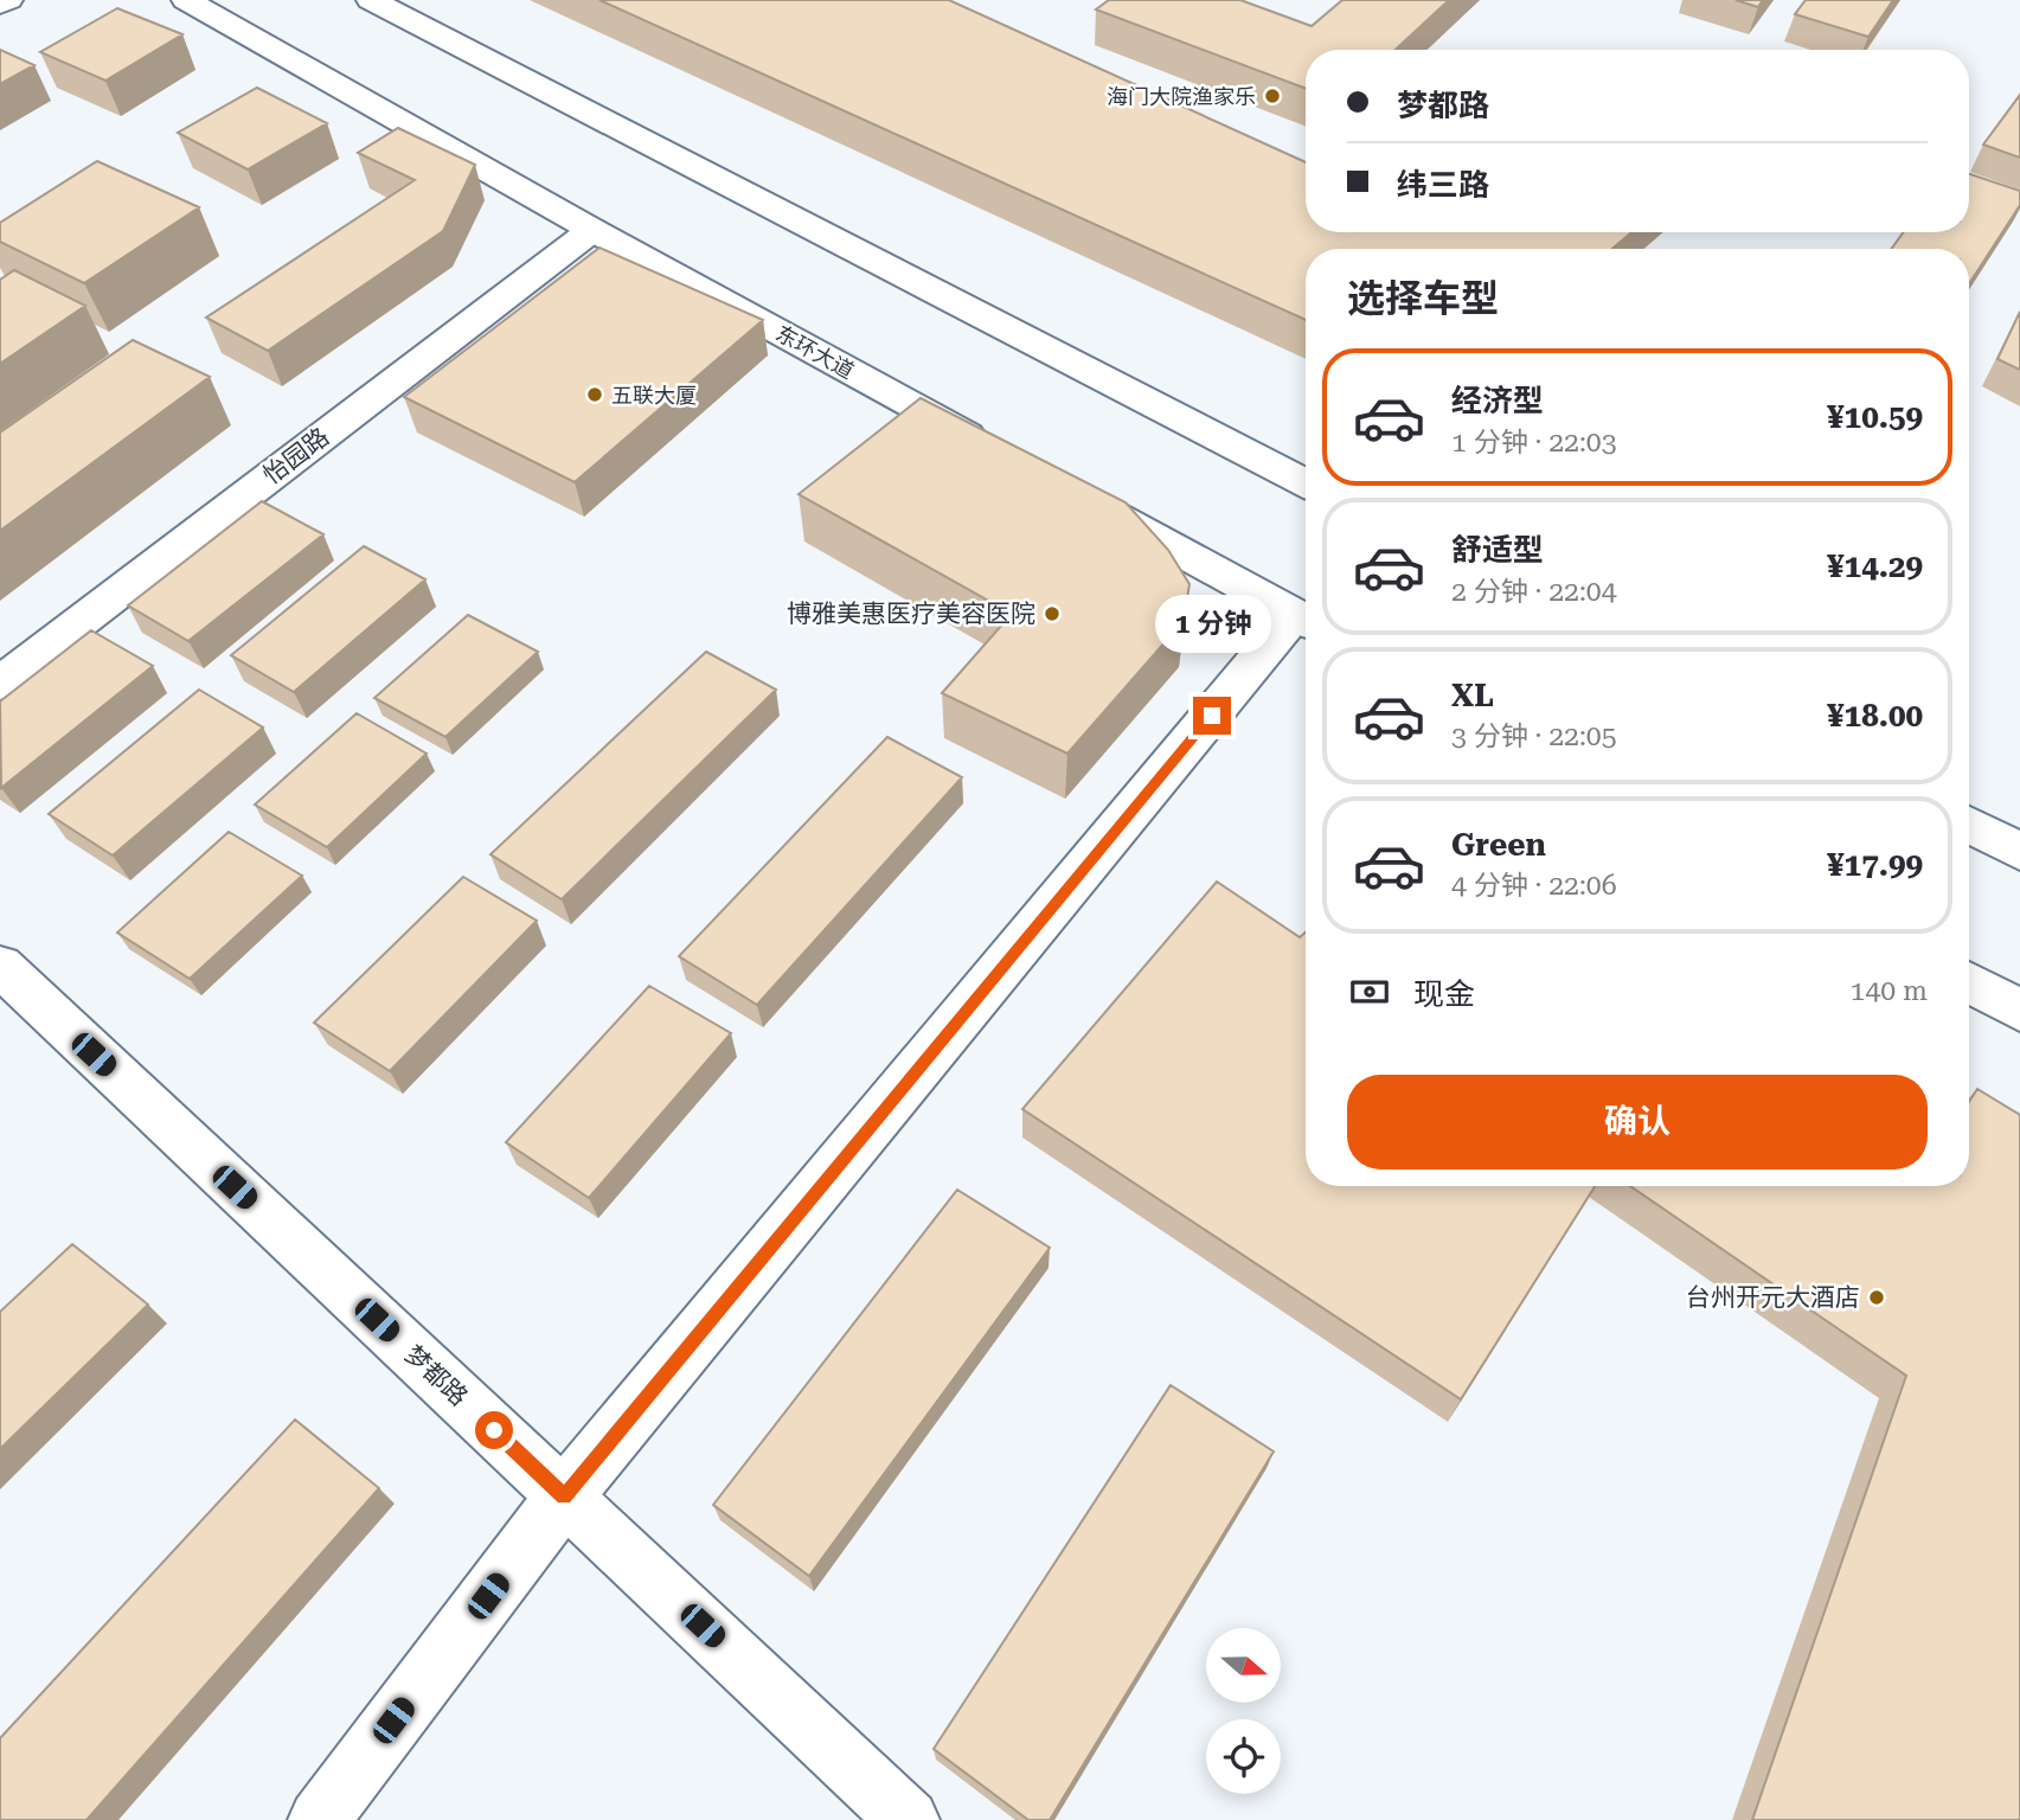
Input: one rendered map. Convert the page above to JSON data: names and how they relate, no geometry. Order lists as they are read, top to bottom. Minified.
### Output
{"streets":{"main road":["东环大道","怡园路","梦都路"]},"crossings":[["东环大道","怡园路"]],"places":["海门大院渔家乐","五联大厦","博雅美惠医疗美容医院","台州开元大酒店"],"north":"right","page":{"banner":["梦都路","纬三路"],"heading":"选择车型","list":[{"name":"经济型","note":"1 分钟 · 22:03","value":"¥10.59"},{"name":"舒适型","note":"2 分钟 · 22:04","value":"¥14.29"},{"name":"XL","note":"3 分钟 · 22:05","value":"¥18.00"},{"name":"Green","note":"4 分钟 · 22:06","value":"¥17.99"}],"bubble":"1 分钟","pay":["现金","140 m"],"buttons":"确认"}}
